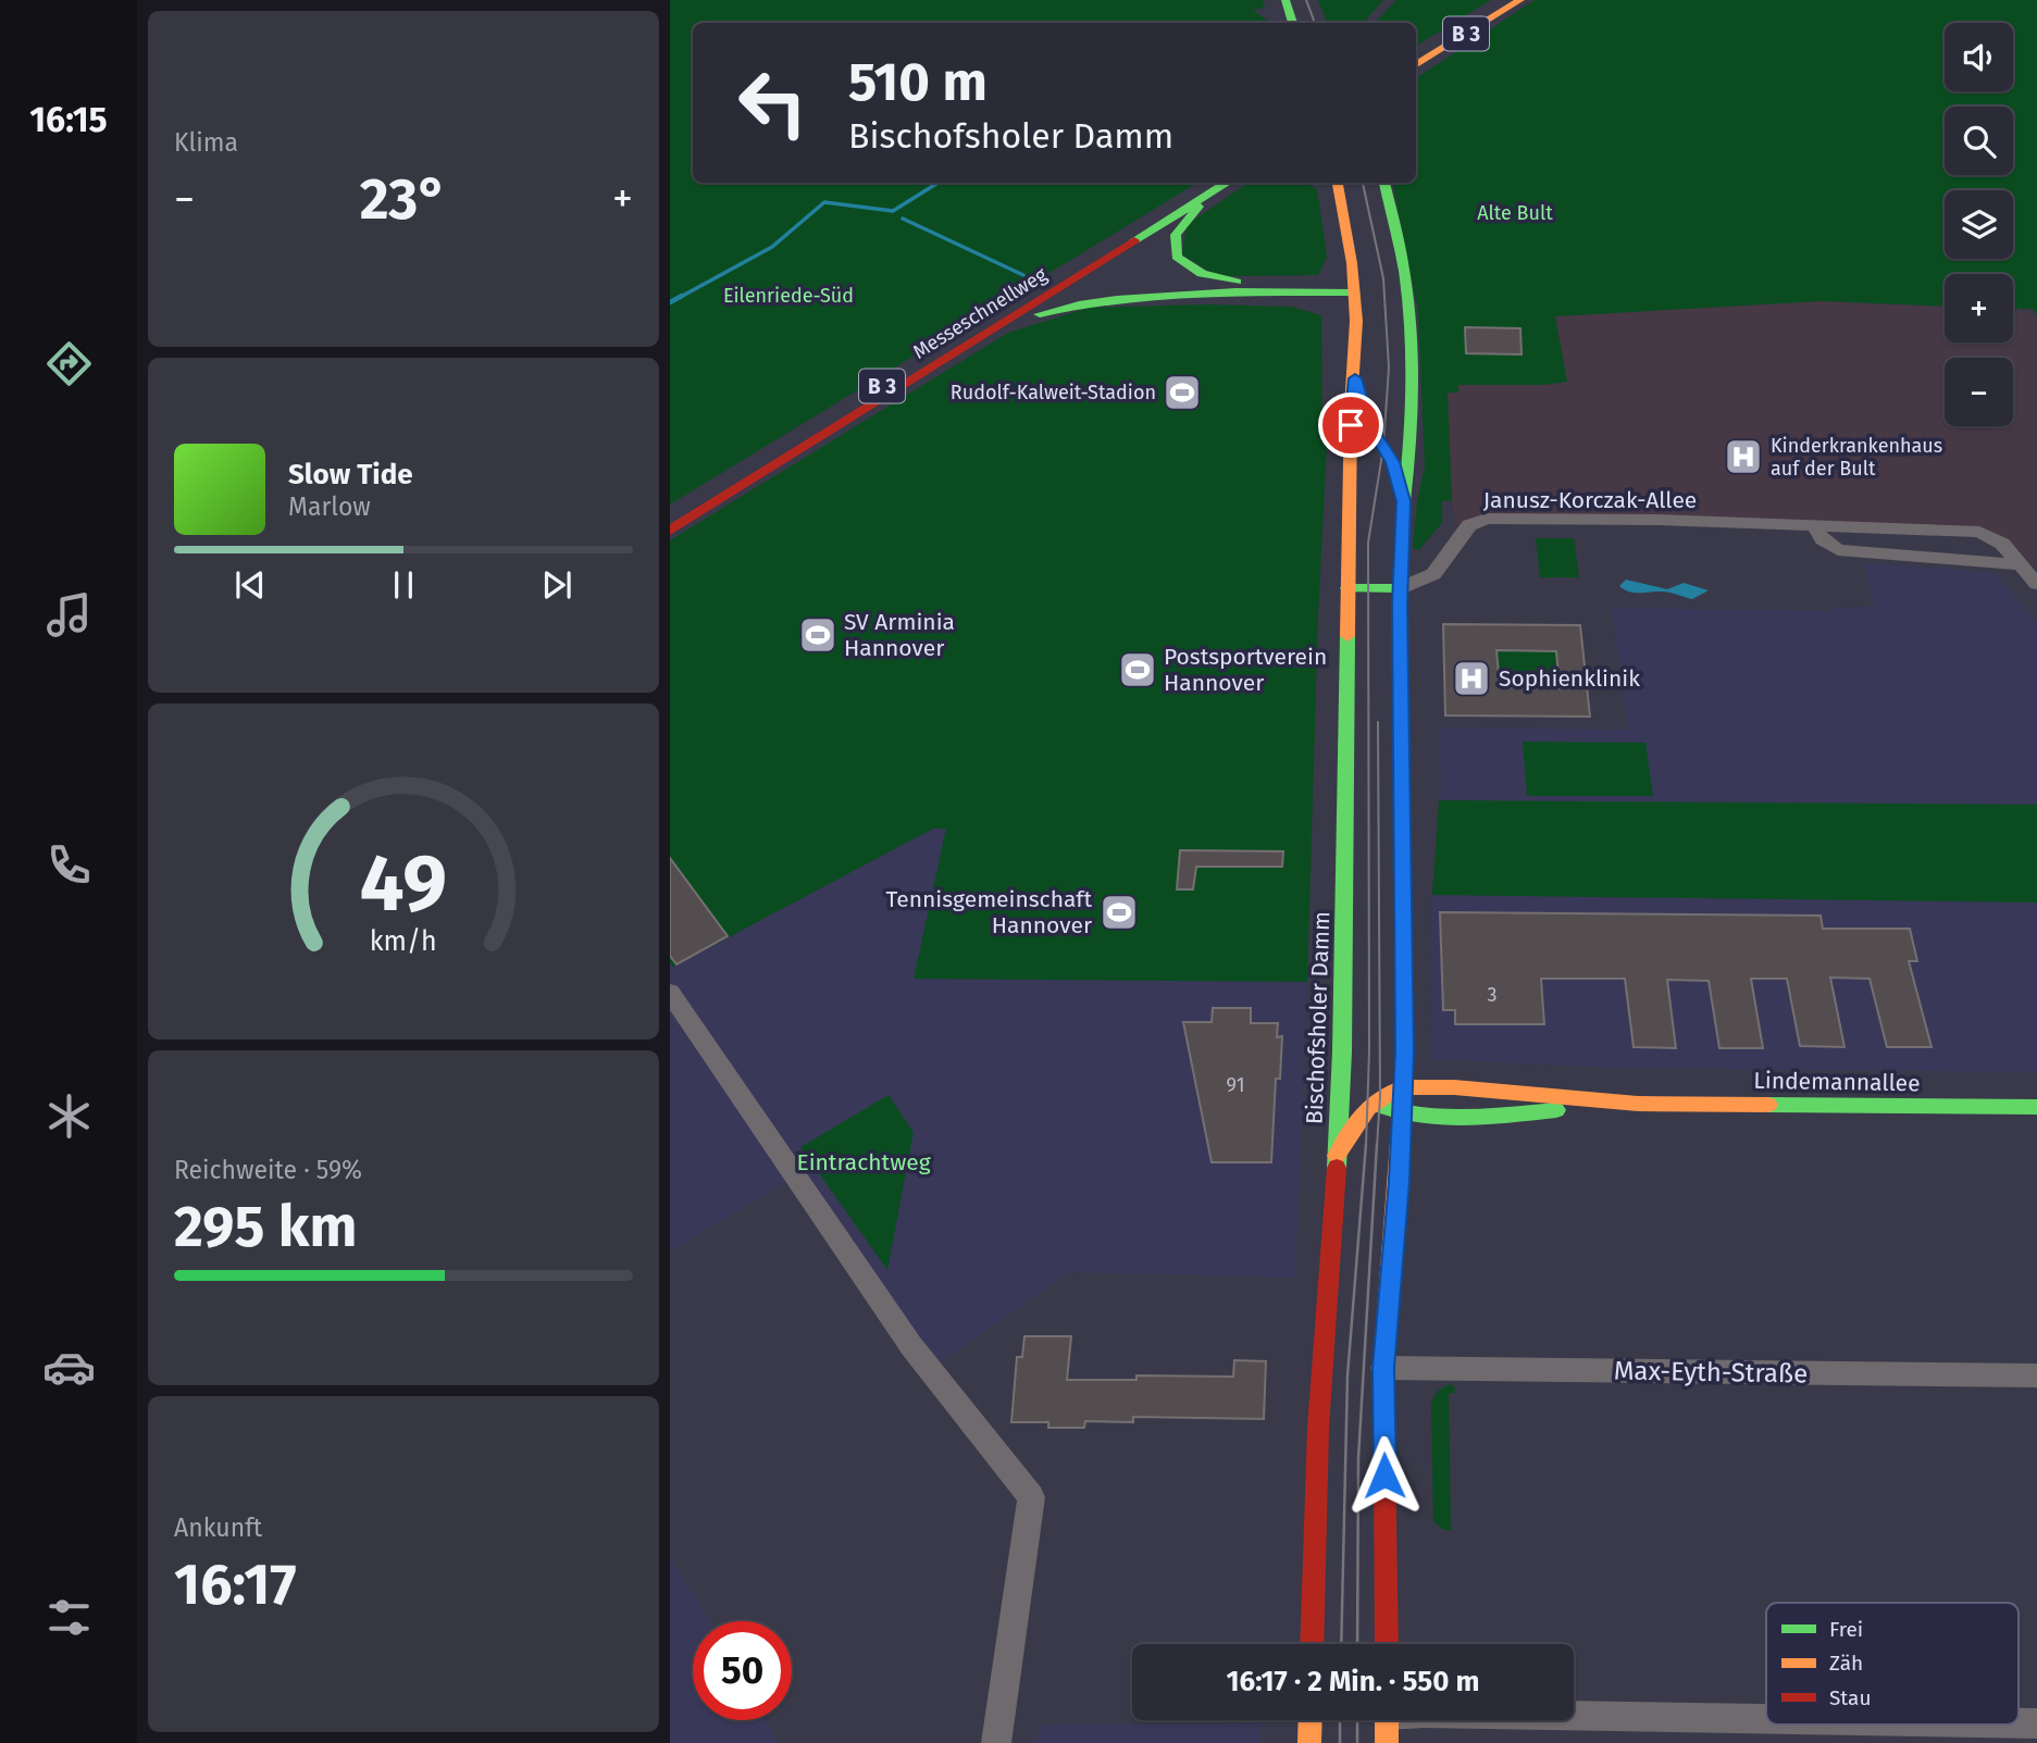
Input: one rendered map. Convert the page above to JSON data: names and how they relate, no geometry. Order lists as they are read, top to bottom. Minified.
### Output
{"streets":{"main road":["B 3","Messeschnellweg","Janusz-Korczak-Allee","Bischofsholer Damm","Lindemannallee"],"street":["Max-Eyth-Straße"]},"crossings":[["Janusz-Korczak-Allee","Bischofsholer Damm"],["Bischofsholer Damm","Lindemannallee"],["Bischofsholer Damm","Max-Eyth-Straße"]],"parks":["Alte Bult","Eilenriede-Süd","Eintrachtweg"],"places":{"sports":["Rudolf-Kalweit-Stadion","SV Arminia Hannover","Postsportverein Hannover","Tennisgemeinschaft Hannover"],"hospital":["Kinderkrankenhaus auf der Bult","Sophienklinik"]},"house_numbers":["3","91"],"legend":["Frei","Zäh","Stau"],"page":{"tabs":"16:15","tile":["Klima",["Reichweite · 59%","295 km"],["Ankunft","16:17"]],"map_buttons":["+","−"],"turn":["510 m","Bischofsholer Damm"],"heat":["−","23°","+"],"song":["Slow Tide","Marlow"],"limit":"50","trip":"16:17 · 2 Min. · 550 m","gauge":["49","km/h"]}}
